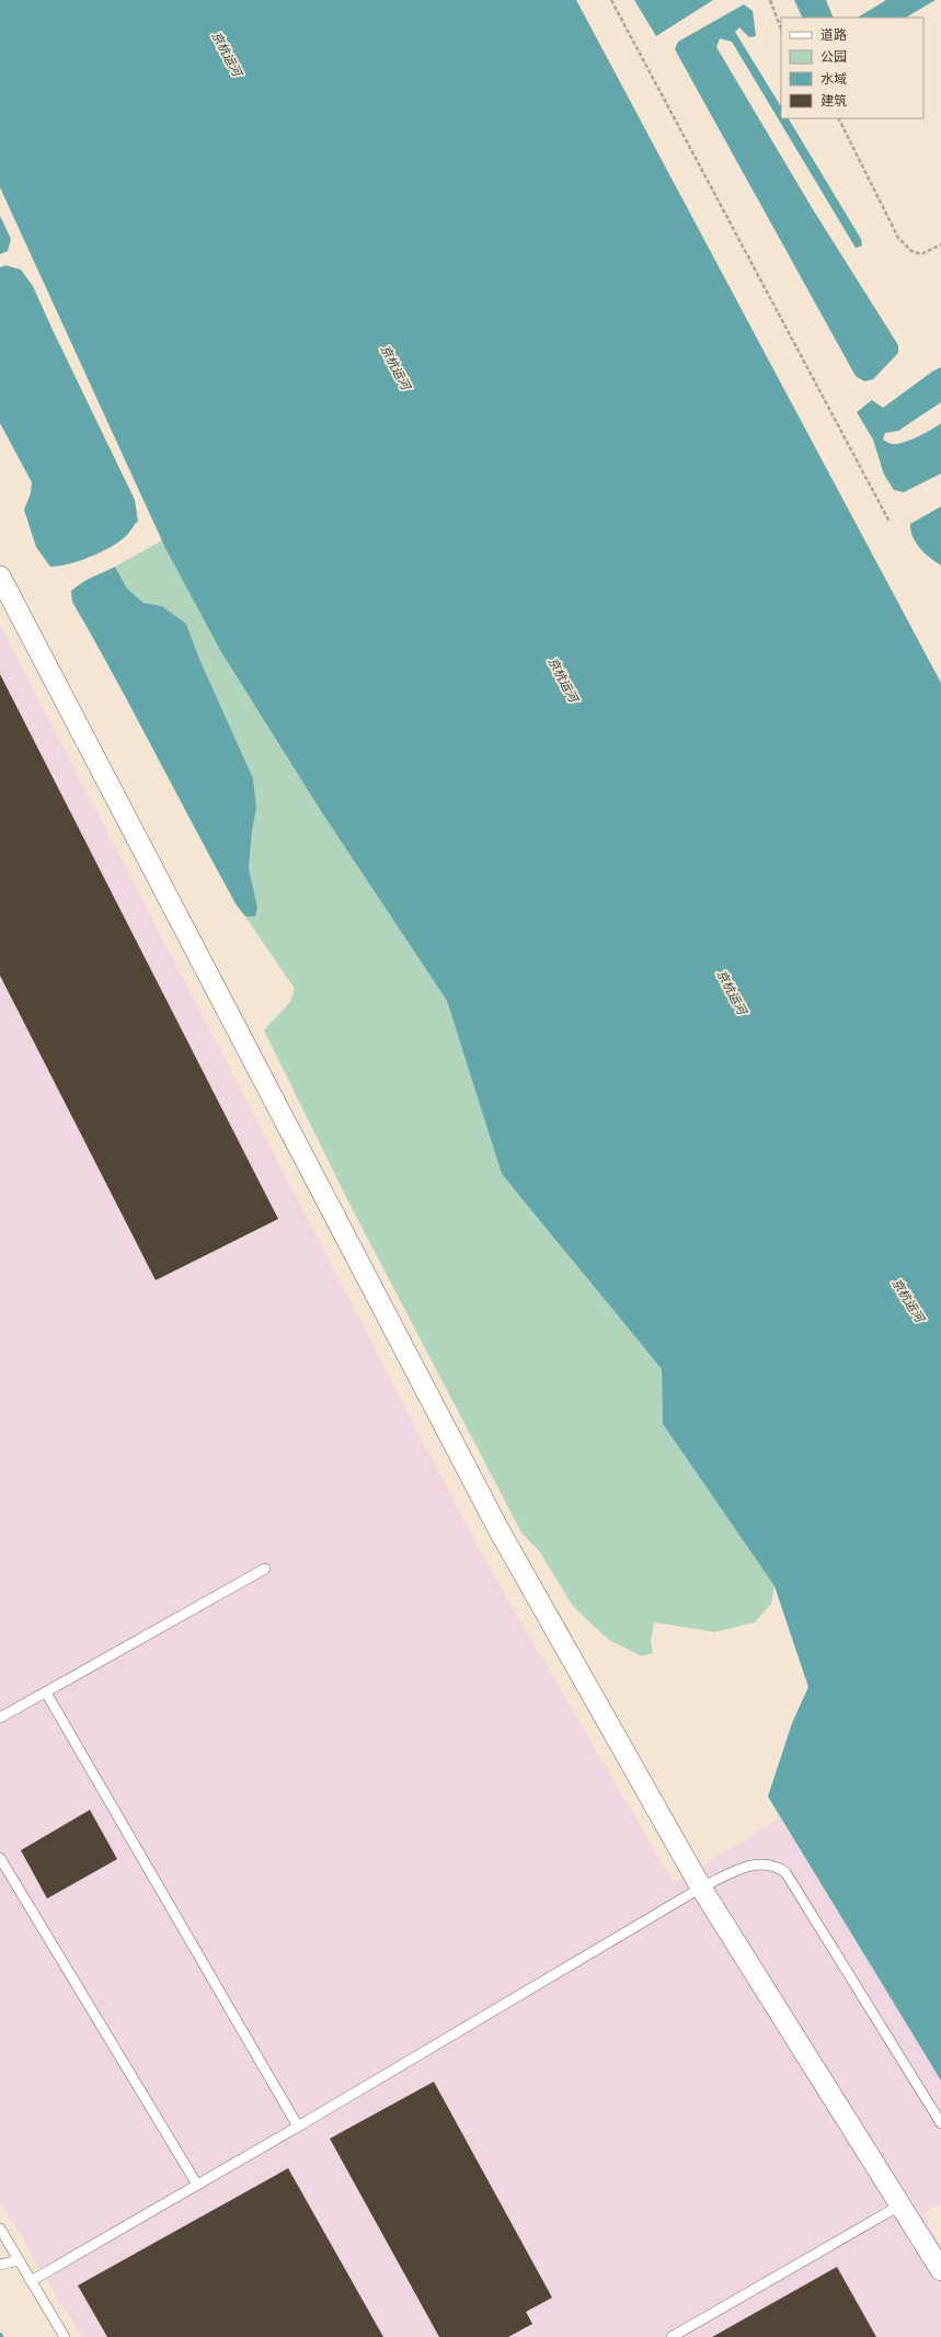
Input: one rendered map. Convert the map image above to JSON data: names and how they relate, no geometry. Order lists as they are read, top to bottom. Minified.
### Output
{"water":["京杭运河"],"legend":["道路","公园","水域","建筑"]}
